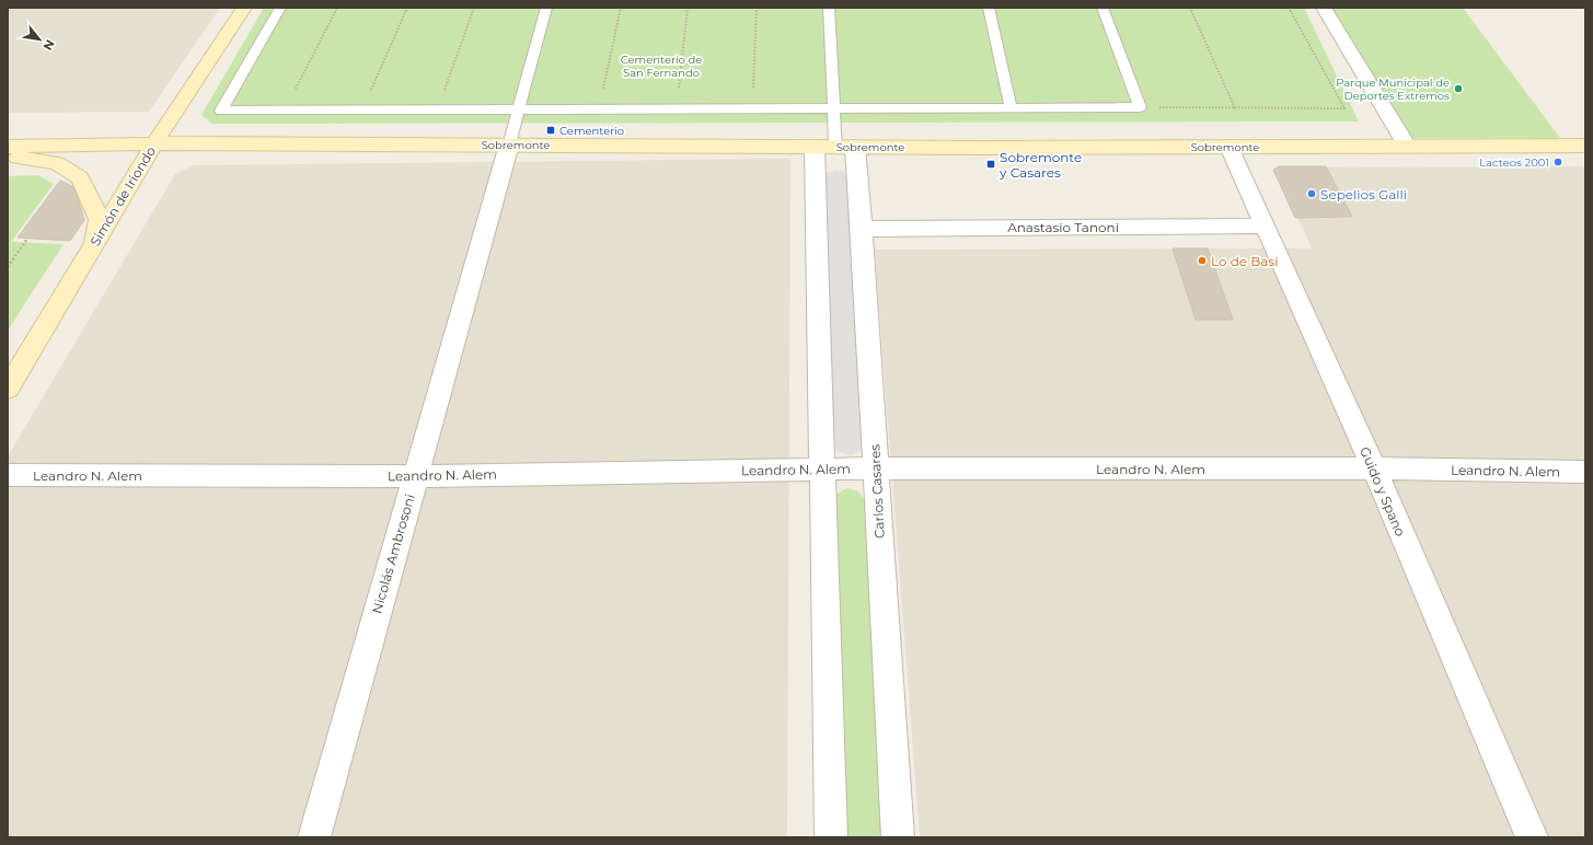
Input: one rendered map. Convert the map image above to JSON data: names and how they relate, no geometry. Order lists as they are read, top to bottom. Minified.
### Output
{"streets":{"main road":["Sobremonte","Simón de Iriondo"],"street":["Anastasio Tanoni","Leandro N. Alem","Carlos Casares","Guido y Spano","Nicolás Ambrosoni"]},"crossings":[["Sobremonte","Simón de Iriondo"],["Sobremonte","Carlos Casares"],["Sobremonte","Guido y Spano"],["Sobremonte","Nicolás Ambrosoni"],["Anastasio Tanoni","Carlos Casares"],["Anastasio Tanoni","Guido y Spano"],["Leandro N. Alem","Carlos Casares"],["Leandro N. Alem","Guido y Spano"],["Leandro N. Alem","Nicolás Ambrosoni"]],"parks":["Cementerio de San Fernando"],"places":{"other":["Parque Municipal de Deportes Extremos","Lacteos 2001","Sepelios Galli","Lo de Basi"],"transit":["Cementerio","Sobremonte y Casares"]},"north":"bottom right"}
